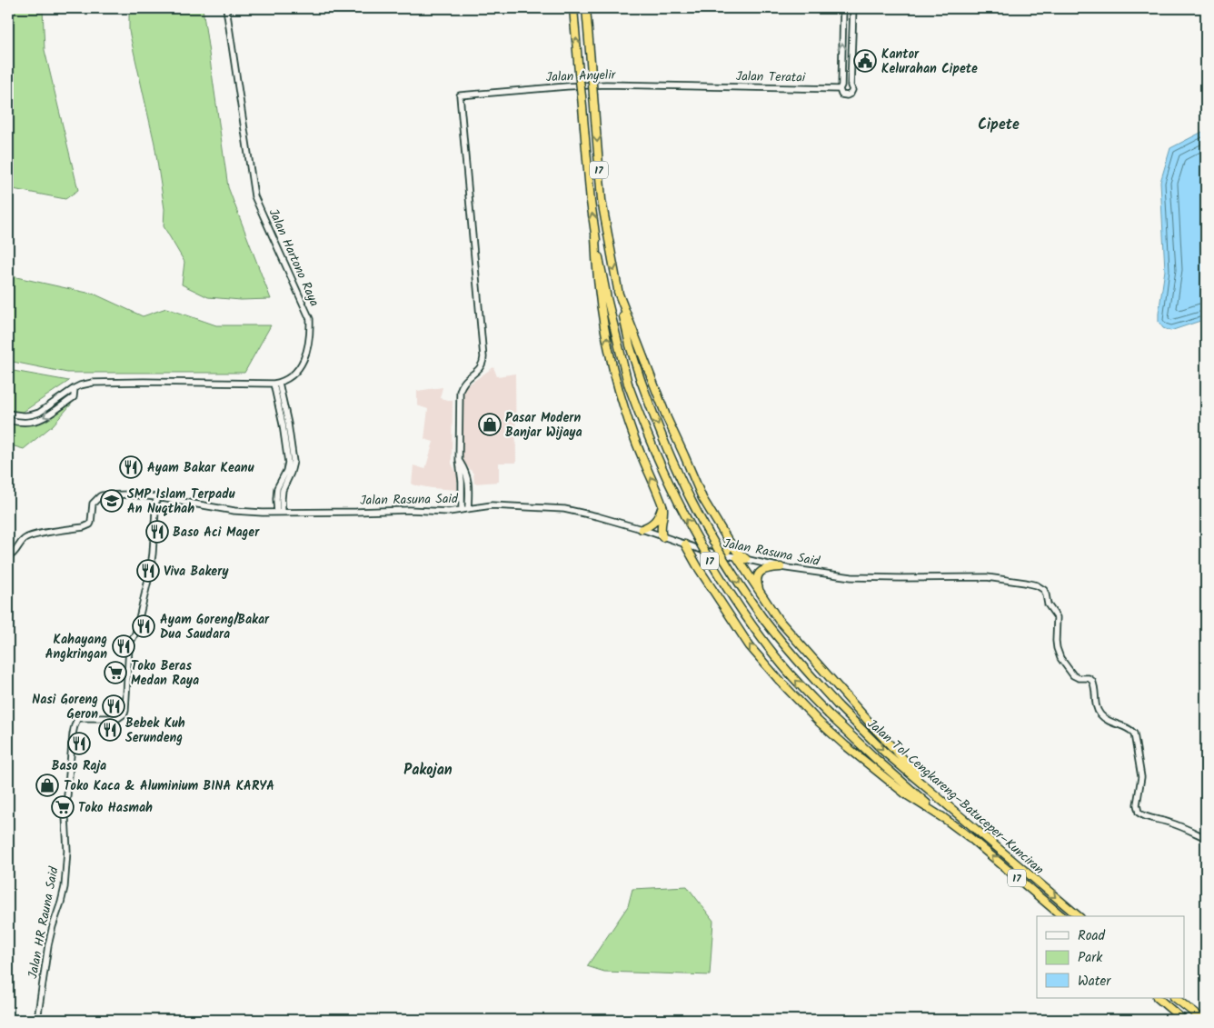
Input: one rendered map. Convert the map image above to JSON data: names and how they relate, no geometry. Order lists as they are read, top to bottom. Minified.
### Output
{"streets":{"highway":["17","Jalan Tol Cengkareng–Batuceper–Kunciran"],"street":["Jalan Anyelir","Jalan Teratai","Jalan Hartono Raya","Jalan Rasuna Said","Jalan HR Rauna Said"]},"crossings":[["Jalan Anyelir","Jalan Teratai"],["Jalan Rasuna Said","Jalan HR Rauna Said"]],"districts":["Cipete","Pakojan"],"places":{"public building":["Kantor Kelurahan Cipete"],"shop":["Pasar Modern Banjar Wijaya","Toko Kaca & Aluminium BINA KARYA"],"restaurant":["Ayam Bakar Keanu","Baso Aci Mager","Viva Bakery","Ayam Goreng/Bakar Dua Saudara","Kahayang Angkringan","Nasi Goreng Geron","Bebek Kuh Serundeng","Baso Raja"],"school or university":["SMP Islam Terpadu An Nuqthah"],"supermarket":["Toko Beras Medan Raya","Toko Hasmah"]},"legend":["Road","Park","Water"]}
